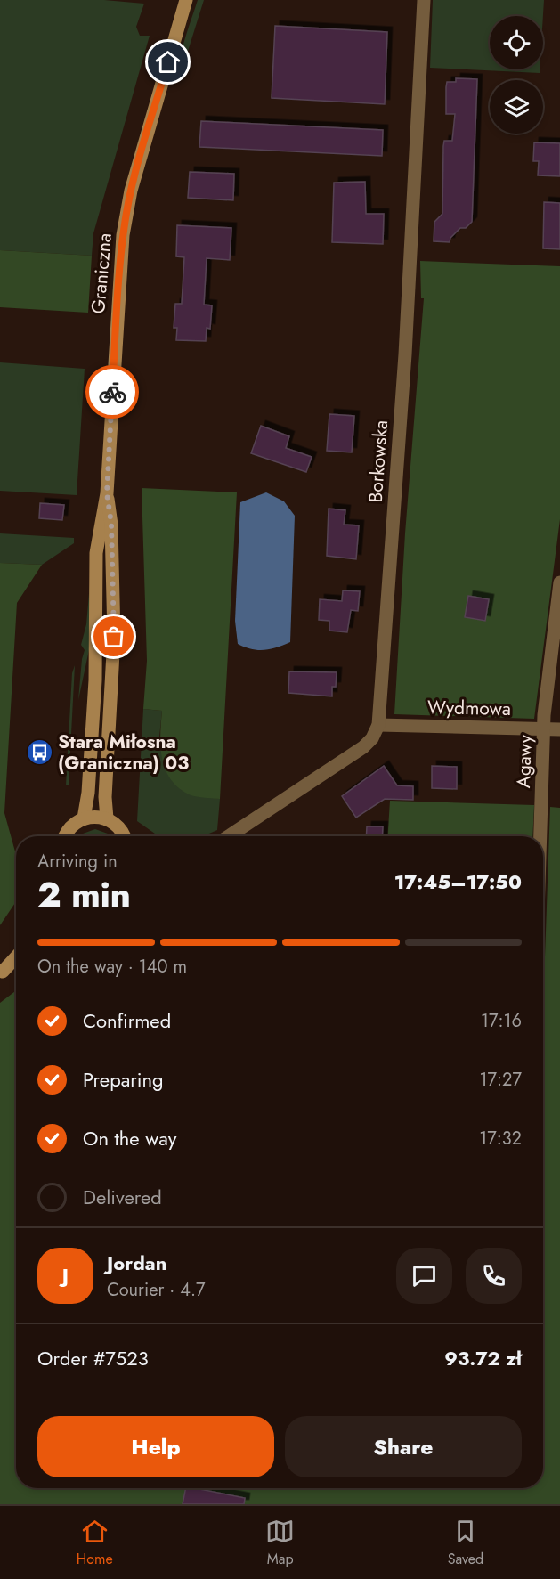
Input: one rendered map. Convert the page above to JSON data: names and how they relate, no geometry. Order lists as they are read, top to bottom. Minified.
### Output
{"streets":{"street":["Graniczna","Borkowska","Wydmowa","Agawy"]},"crossings":[["Borkowska","Wydmowa"],["Wydmowa","Agawy"]],"places":{"bus stop":["Stara Miłosna (Graniczna) 03"]},"page":{"heading":["2 min","Arriving in","17:45–17:50"],"panel":["Jordan","Courier · 4.7","Order #7523","93.72 zł"],"bar":"On the way · 140 m","list":[["Confirmed","17:16"],["Preparing","17:27"],["On the way","17:32"],"Delivered"],"round":"J","buttons":["Help","Share"],"tabs":["Home","Map","Saved"]}}
